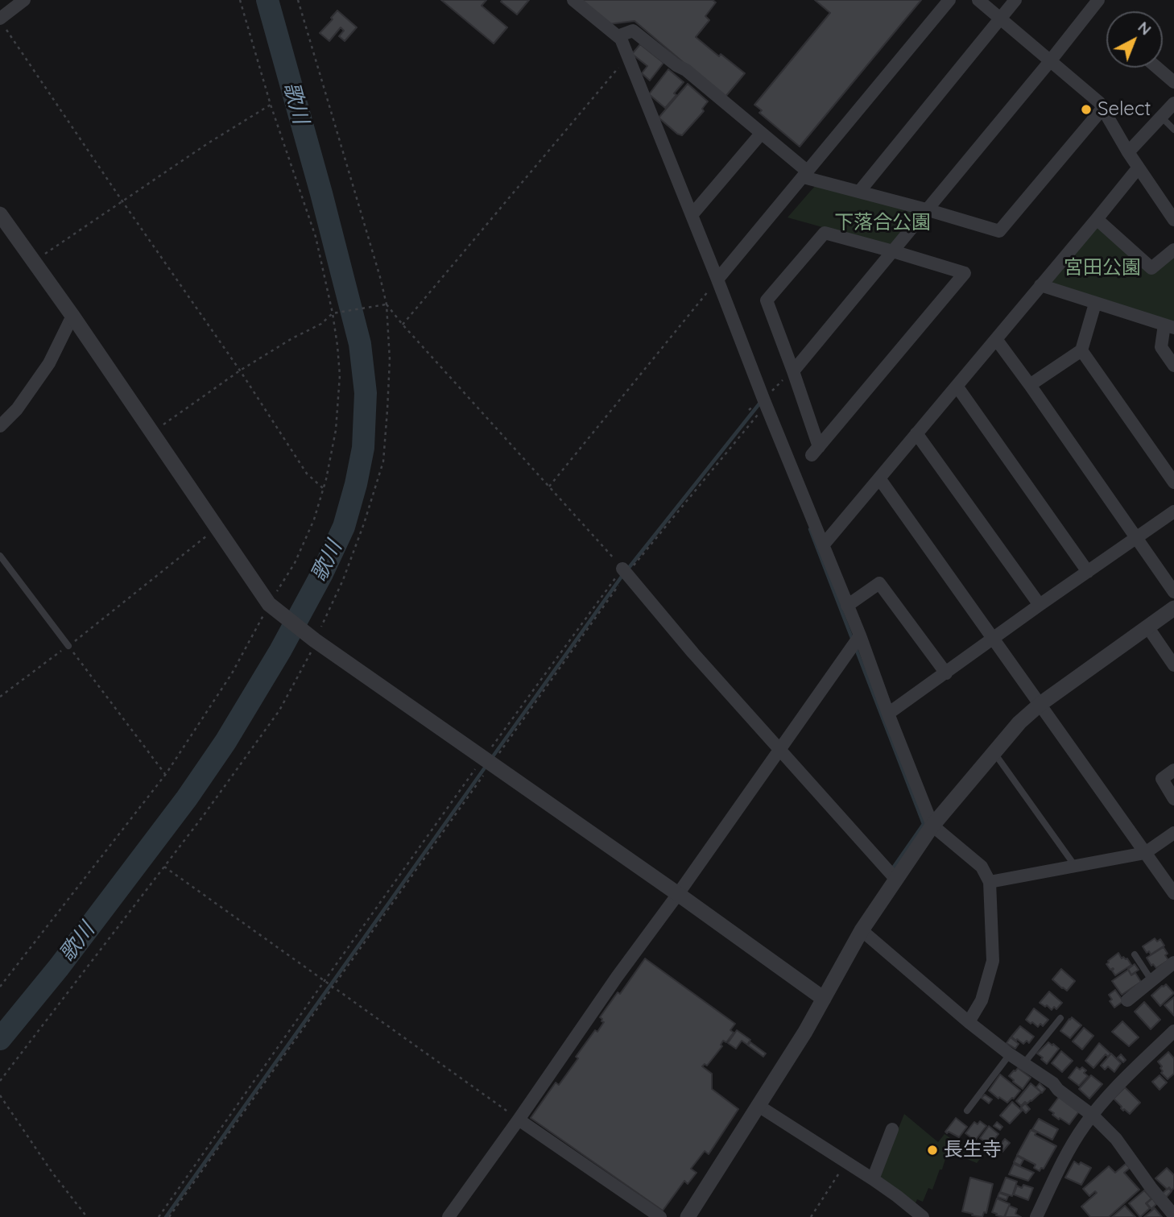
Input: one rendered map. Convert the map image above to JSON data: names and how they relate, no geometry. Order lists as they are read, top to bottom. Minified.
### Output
{"water":["歌川"],"parks":["下落合公園","宮田公園"],"places":["Select","長生寺"],"north":"top right"}
